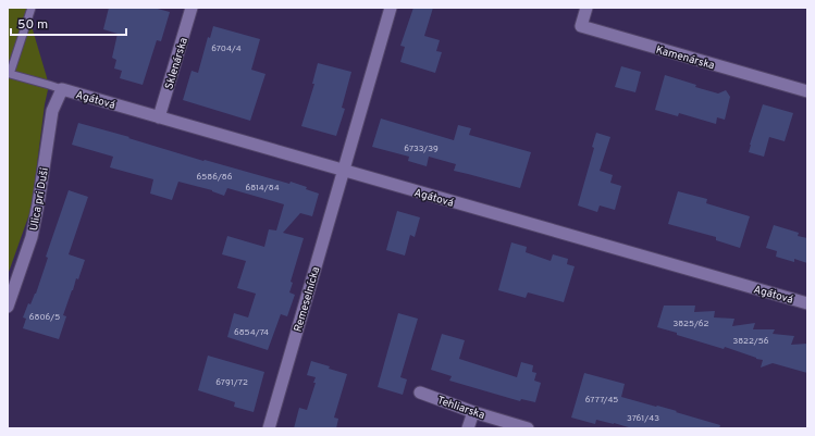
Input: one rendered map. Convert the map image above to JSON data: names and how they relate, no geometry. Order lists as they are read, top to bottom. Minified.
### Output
{"streets":{"street":["Kamenárska","Sklenárska","Agátová","Ulica pri Duši","Remeselnícka","Tehliarska"]},"crossings":[["Sklenárska","Agátová"],["Agátová","Ulica pri Duši"],["Agátová","Remeselnícka"]],"house_numbers":["6704/4","6733/39","6586/86","6814/84","6806/5","3825/62","6854/74","3822/56","6791/72","6777/45","3761/43"],"scale_bar":"50 m"}
